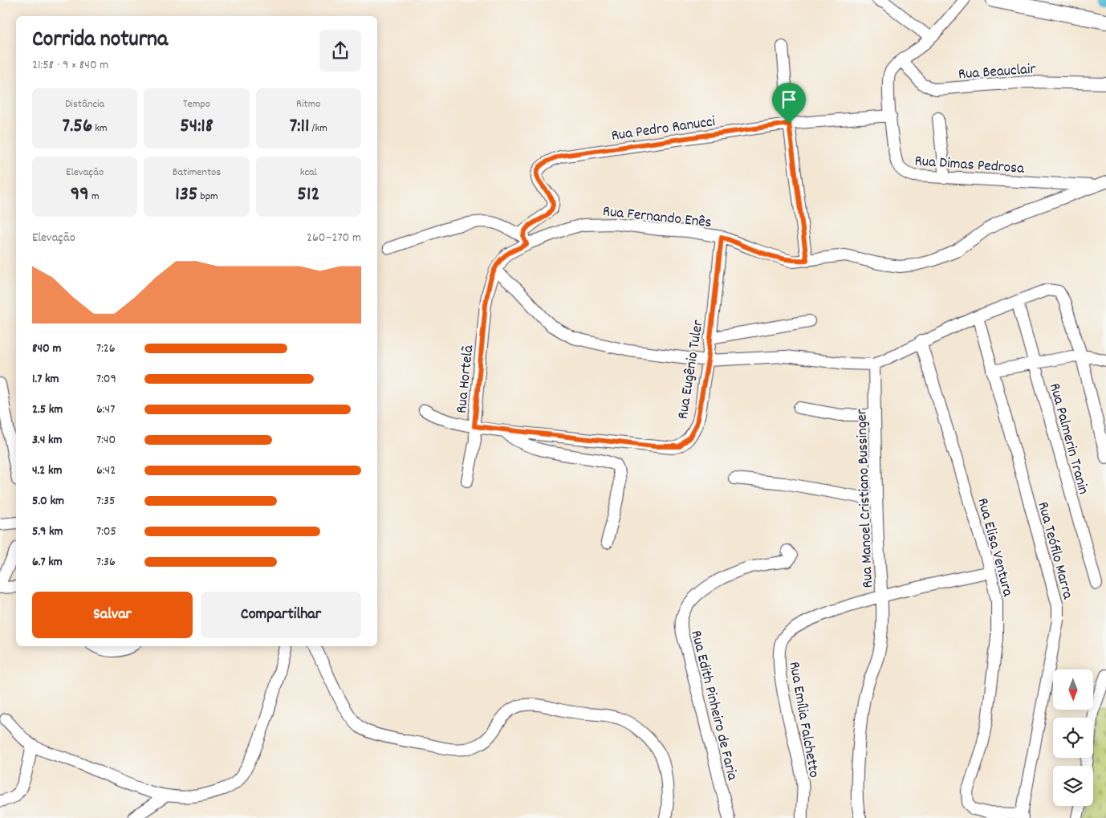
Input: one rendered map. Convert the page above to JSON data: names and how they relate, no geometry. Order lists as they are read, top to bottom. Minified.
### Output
{"streets":{"street":["Rua Beauclair","Rua Pedro Ranucci","Rua Dimas Pedrosa","Rua Fernando Enês","Rua Eugênio Tuler","Rua Hortelã","Rua Palmerin Tranin","Rua Manoel Cristiano Bussinger","Rua Elisa Ventura","Rua Teófilo Marra","Rua Edith Pinheiro de Faria","Rua Emília Falchetto"]},"crossings":[["Rua Beauclair","Rua Dimas Pedrosa"],["Rua Pedro Ranucci","Rua Dimas Pedrosa"],["Rua Pedro Ranucci","Rua Fernando Enês"],["Rua Dimas Pedrosa","Rua Fernando Enês"],["Rua Fernando Enês","Rua Eugênio Tuler"],["Rua Fernando Enês","Rua Hortelã"],["Rua Eugênio Tuler","Rua Hortelã"],["Rua Manoel Cristiano Bussinger","Rua Emília Falchetto"],["Rua Elisa Ventura","Rua Teófilo Marra"],["Rua Elisa Ventura","Rua Emília Falchetto"]],"north":"bottom","page":{"heading":["Corrida noturna","21:58 · 9 × 840 m"],"stats":[["Distância","7.56 km"],["Tempo","54:18"],["Ritmo","7:11 /km"],["Elevação","99 m"],["Batimentos","135 bpm"],["kcal","512"]],"chart":["Elevação","260–270 m"],"list":[{"name":"840 m","note":"7:26"},{"name":"1.7 km","note":"7:09"},{"name":"2.5 km","note":"6:47"},{"name":"3.4 km","note":"7:40"},{"name":"4.2 km","note":"6:42"},{"name":"5.0 km","note":"7:35"},{"name":"5.9 km","note":"7:05"},{"name":"6.7 km","note":"7:36"}],"buttons":["Salvar","Compartilhar"]}}
